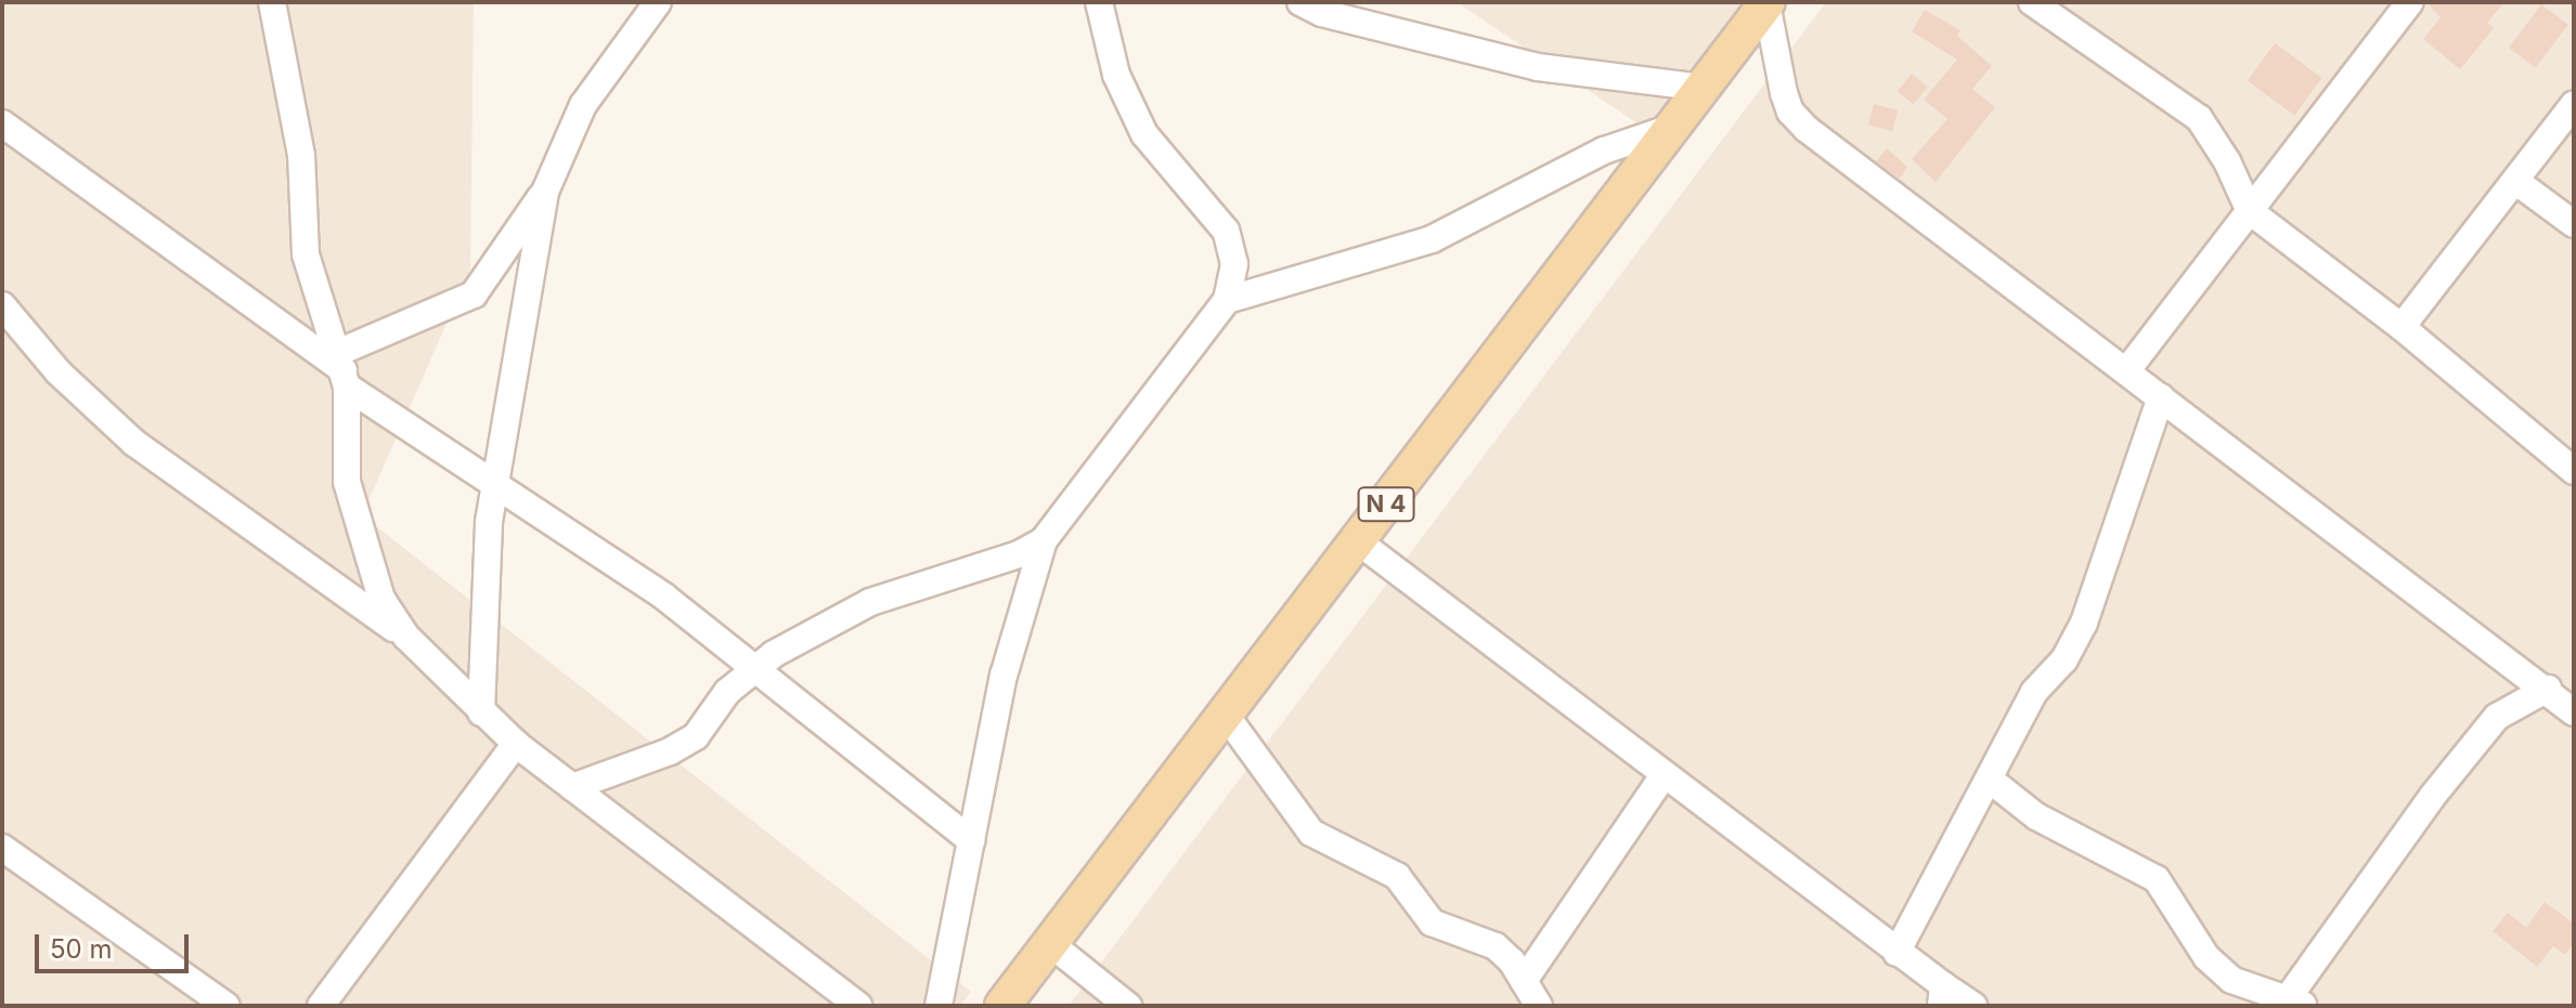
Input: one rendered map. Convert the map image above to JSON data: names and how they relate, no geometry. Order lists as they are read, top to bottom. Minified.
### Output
{"streets":{"main road":["N 4"]},"scale_bar":"50 m"}
